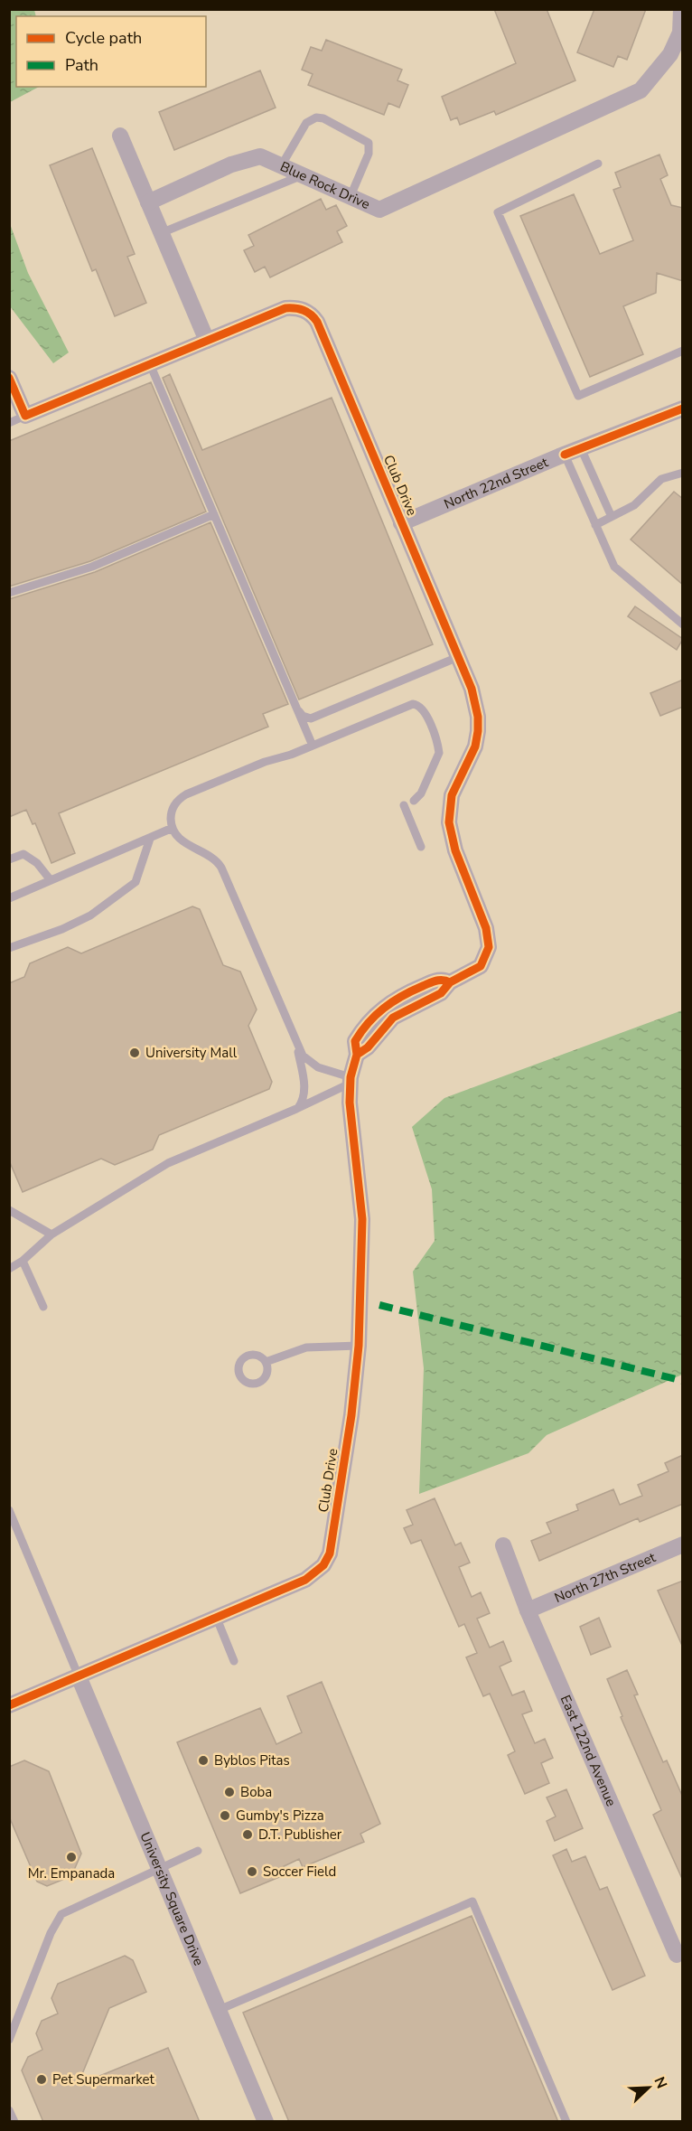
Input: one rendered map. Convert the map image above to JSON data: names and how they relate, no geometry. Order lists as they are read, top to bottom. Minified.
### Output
{"streets":{"street":["Blue Rock Drive","North 22nd Street","Club Drive","North 27th Street","East 122nd Avenue","University Square Drive"]},"crossings":[["North 22nd Street","Club Drive"],["Club Drive","University Square Drive"],["North 27th Street","East 122nd Avenue"]],"places":["University Mall","Byblos Pitas","Boba","Gumby's Pizza","D.T. Publisher","Mr. Empanada","Soccer Field","Pet Supermarket"],"legend":["Cycle path","Path"],"north":"top right"}
